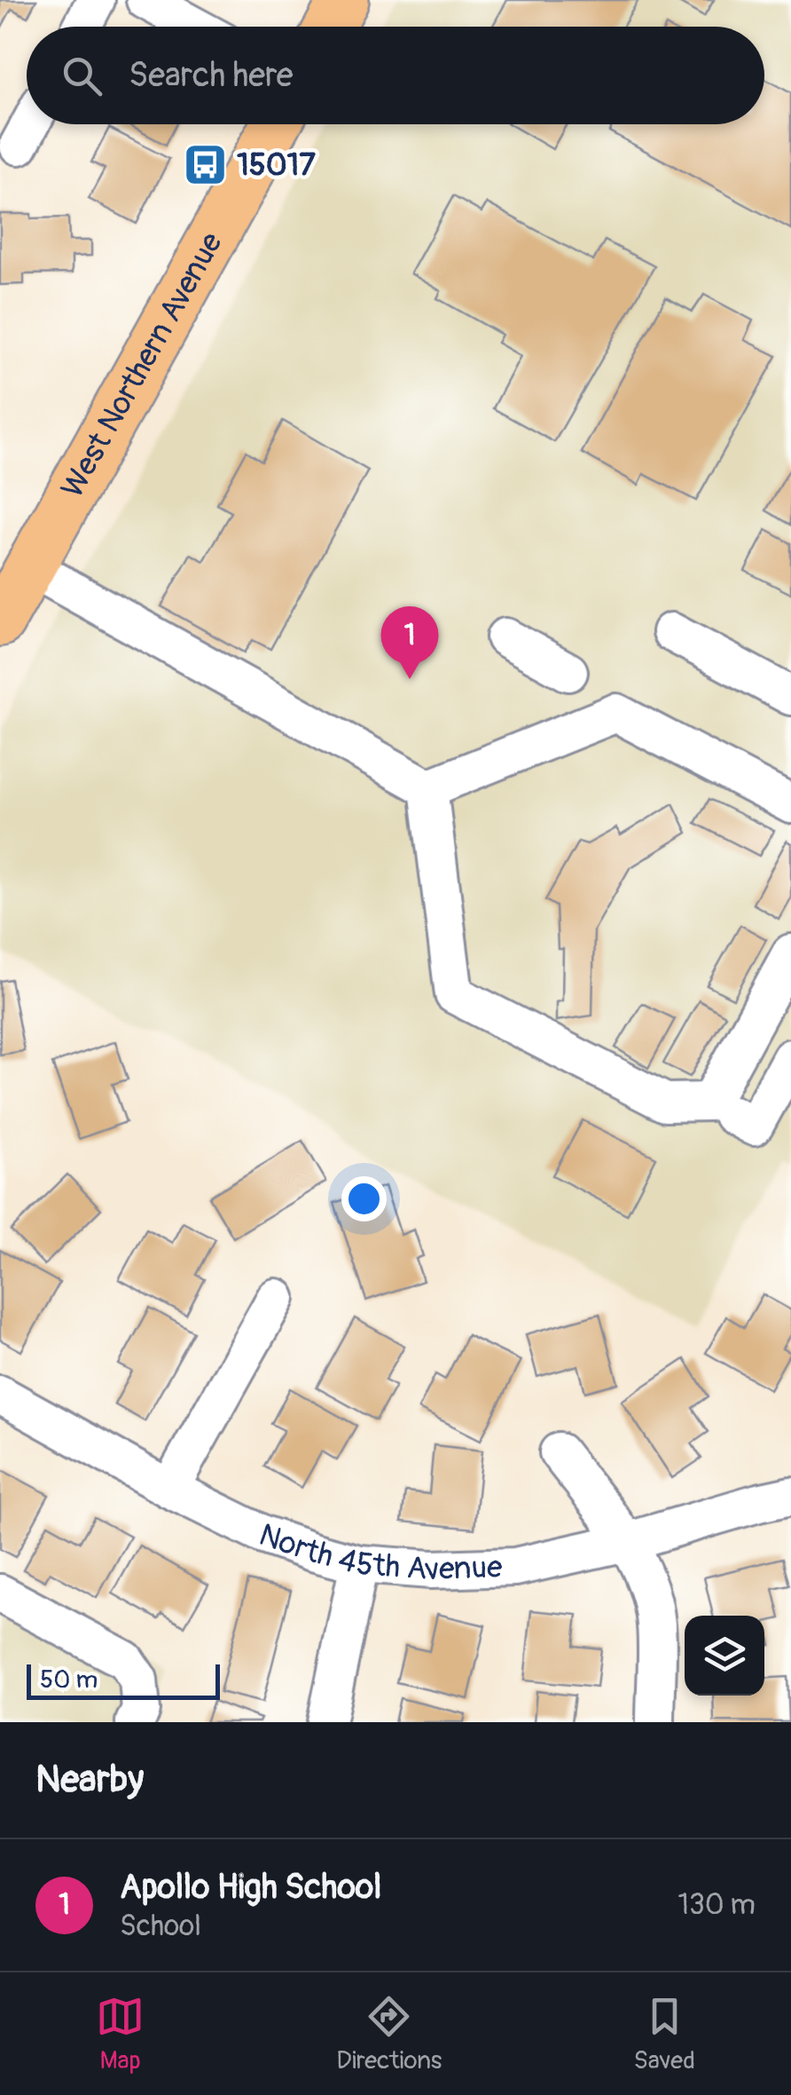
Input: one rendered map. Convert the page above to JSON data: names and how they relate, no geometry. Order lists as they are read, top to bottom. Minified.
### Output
{"streets":{"main road":["West Northern Avenue"],"street":["North 45th Avenue"]},"places":{"bus stop":["15017"]},"scale_bar":"50 m","page":{"search":"Search here","pins":"1","scale":"50 m","heading":"Nearby","list":[{"mark":"1","name":"Apollo High School","note":"School","value":"130 m"}],"nav":["Map","Directions","Saved"]}}
